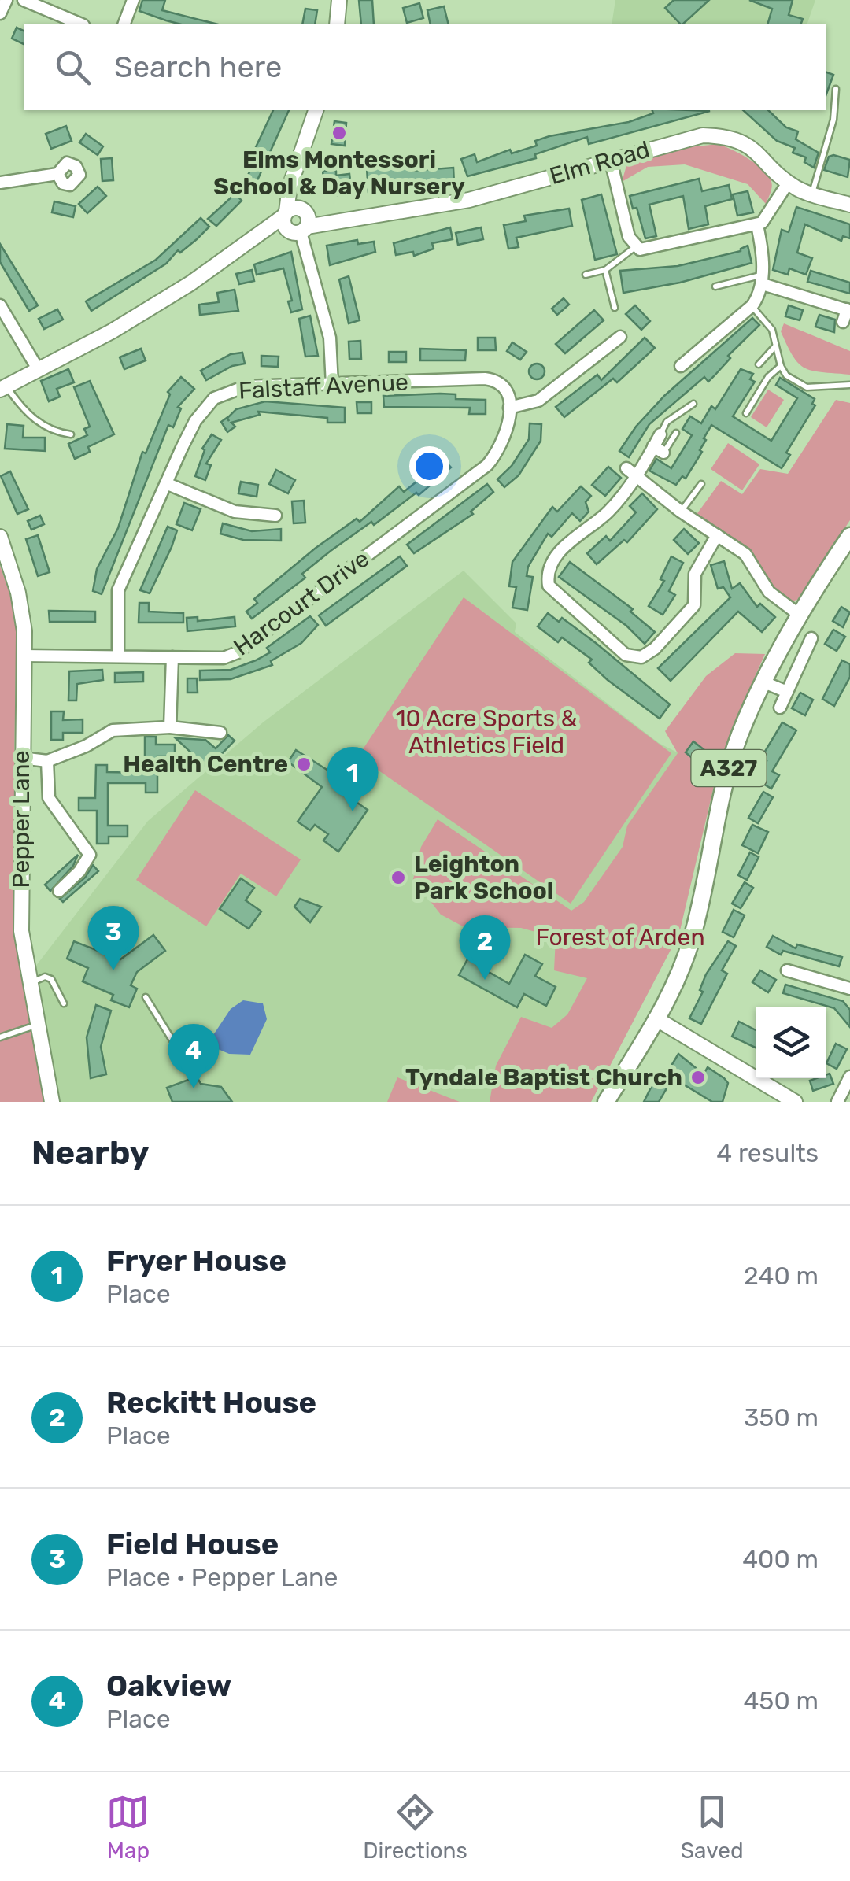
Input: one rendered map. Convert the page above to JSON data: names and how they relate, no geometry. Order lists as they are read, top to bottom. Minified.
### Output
{"streets":{"main road":["Elm Road","A327","Pepper Lane"],"street":["Falstaff Avenue","Harcourt Drive"]},"crossings":[["Falstaff Avenue","Harcourt Drive"],["Harcourt Drive","Pepper Lane"]],"parks":["10 Acre Sports & Athletics Field","Forest of Arden"],"places":["Elms Montessori School & Day Nursery","Health Centre","Leighton Park School","Tyndale Baptist Church"],"page":{"search":"Search here","pins":["1","3","2","4"],"heading":["Nearby","4 results"],"list":[{"mark":"1","name":"Fryer House","note":"Place","value":"240 m"},{"mark":"2","name":"Reckitt House","note":"Place","value":"350 m"},{"mark":"3","name":"Field House","note":"Place · Pepper Lane","value":"400 m"},{"mark":"4","name":"Oakview","note":"Place","value":"450 m"}],"nav":["Map","Directions","Saved"]}}
